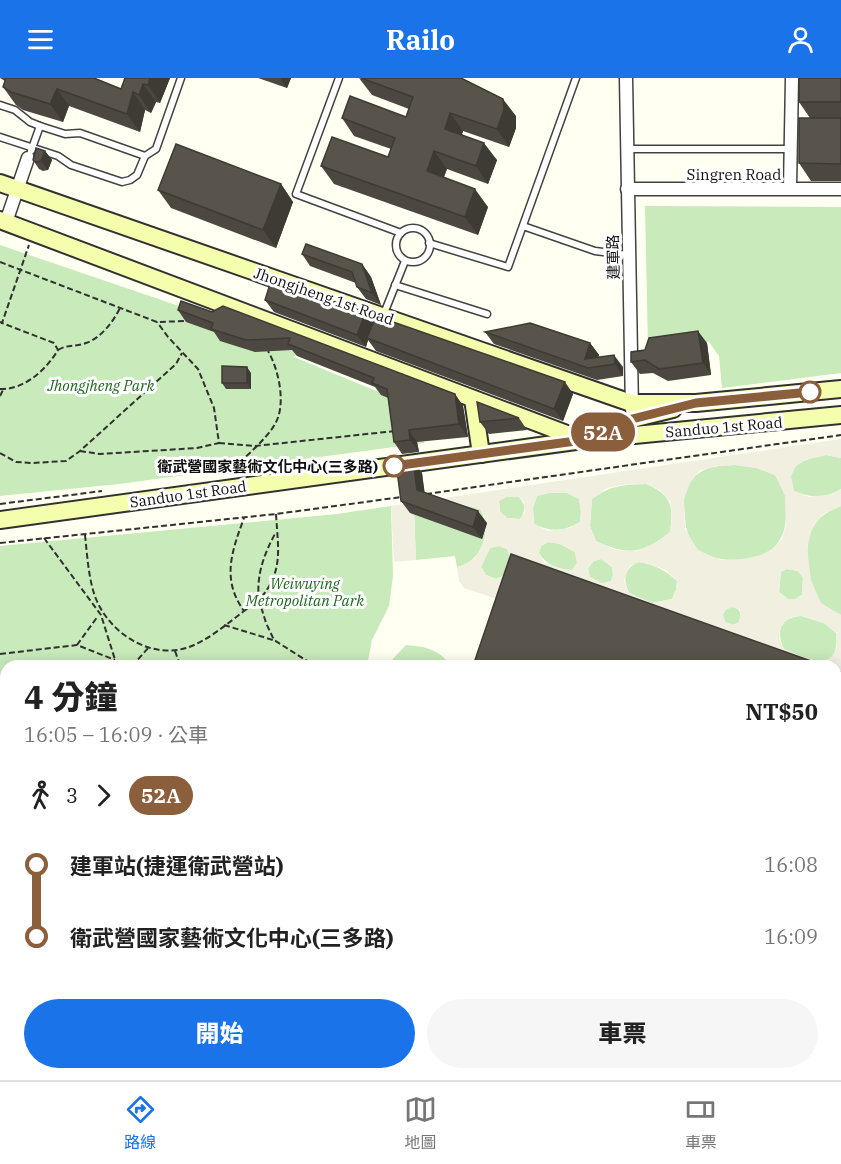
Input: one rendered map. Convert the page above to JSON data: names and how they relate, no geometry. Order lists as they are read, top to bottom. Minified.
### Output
{"streets":{"street":["Singren Road","建軍路","Jhongjheng 1st Road","Sanduo 1st Road"]},"crossings":[["Singren Road","建軍路"],["建軍路","Jhongjheng 1st Road"],["建軍路","Sanduo 1st Road"],["Jhongjheng 1st Road","Sanduo 1st Road"]],"parks":["Jhongjheng Park","Weiwuying Metropolitan Park"],"places":["衛武營國家藝術文化中心(三多路)"],"lines":["bus line 52A"],"page":{"header":"Railo","on_map":"52A","heading":["4 分鐘","16:05 – 16:09 · 公車","NT$50"],"legs":["3","52A"],"list":[{"name":"建軍站(捷運衛武營站)","value":"16:08"},{"name":"衛武營國家藝術文化中心(三多路)","value":"16:09"}],"buttons":["開始","車票"],"tabs":["路線","地圖","車票"]}}
